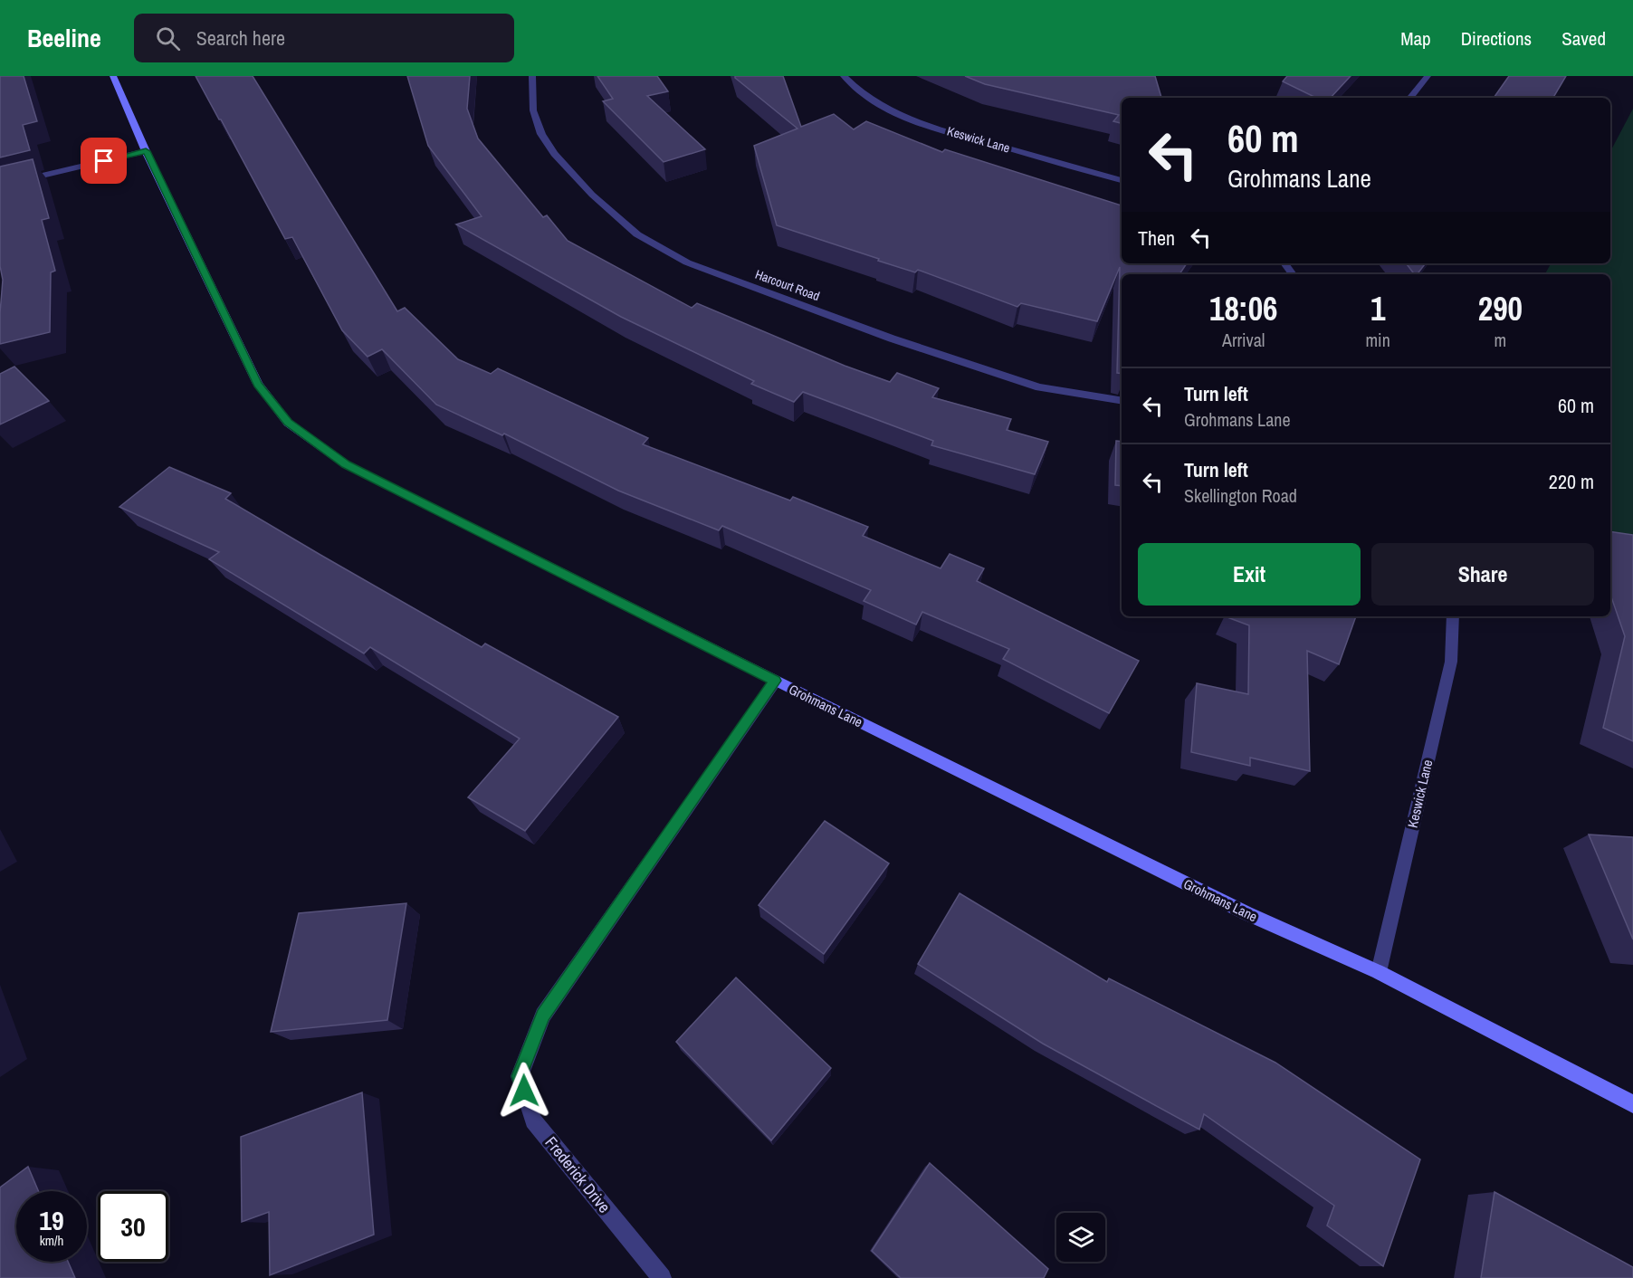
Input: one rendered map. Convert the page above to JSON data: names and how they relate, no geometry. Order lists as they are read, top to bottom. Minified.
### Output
{"streets":{"street":["Keswick Lane","Harcourt Road","Grohmans Lane","Frederick Drive"]},"crossings":[["Keswick Lane","Grohmans Lane"],["Grohmans Lane","Frederick Drive"]],"page":{"header":"Beeline","search":"Search here","nav":["Map","Directions","Saved"],"turn":["60 m","Grohmans Lane"],"then":"Then","eta":["18:06","Arrival","1","min","290","m"],"list":[{"name":"Turn left","note":"Grohmans Lane","value":"60 m"},{"name":"Turn left","note":"Skellington Road","value":"220 m"}],"buttons":["Exit","Share"],"speed":"19 km/h","limit":"30"}}
